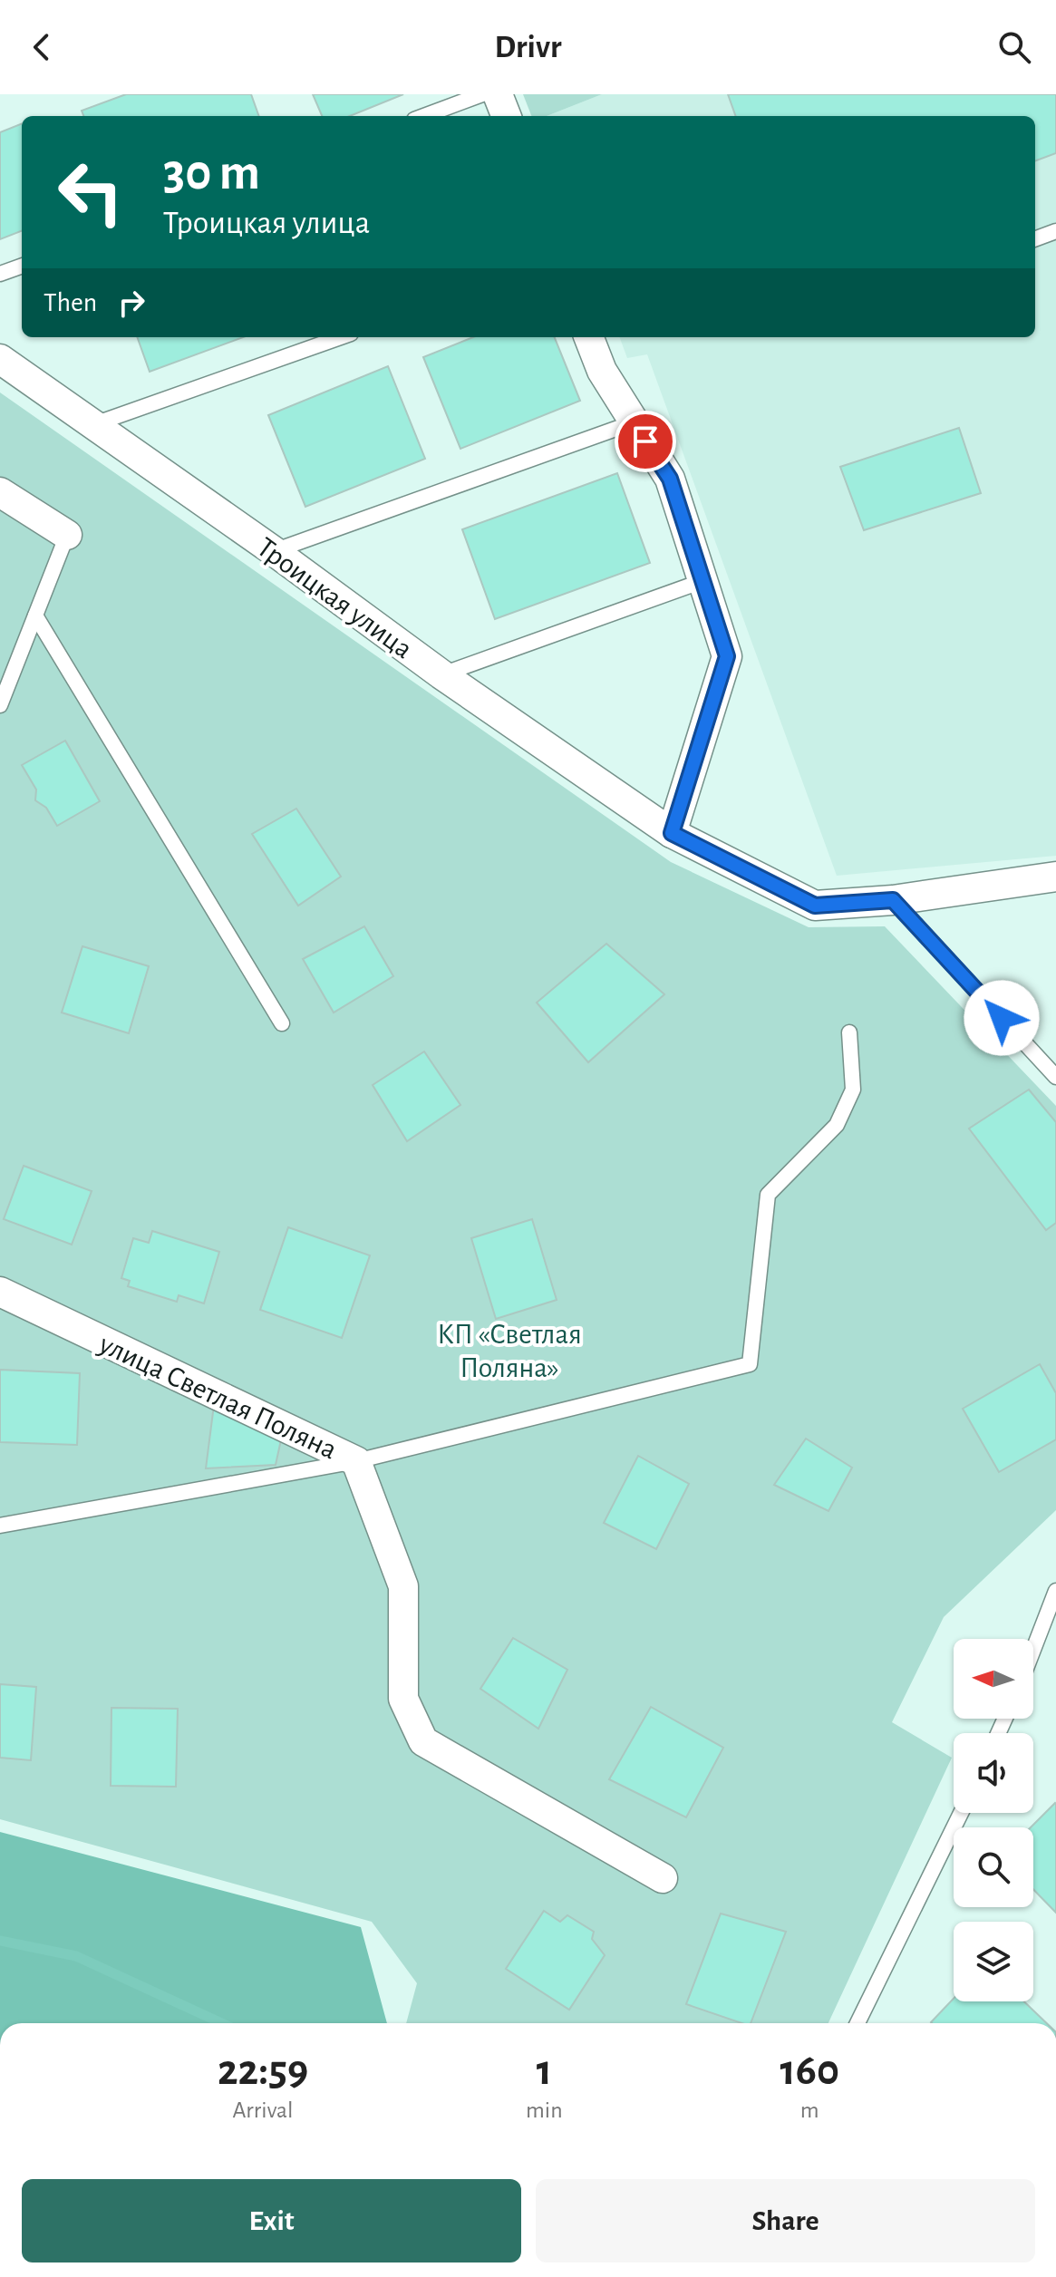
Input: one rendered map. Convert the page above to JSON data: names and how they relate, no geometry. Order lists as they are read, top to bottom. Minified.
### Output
{"streets":{"street":["Троицкая улица","улица Светлая Поляна"]},"parks":["КП «Светлая Поляна»"],"north":"left","page":{"header":"Drivr","turn":["30 m","Троицкая улица"],"then":"Then","eta":["22:59","Arrival","1","min","160","m"],"buttons":["Exit","Share"]}}
